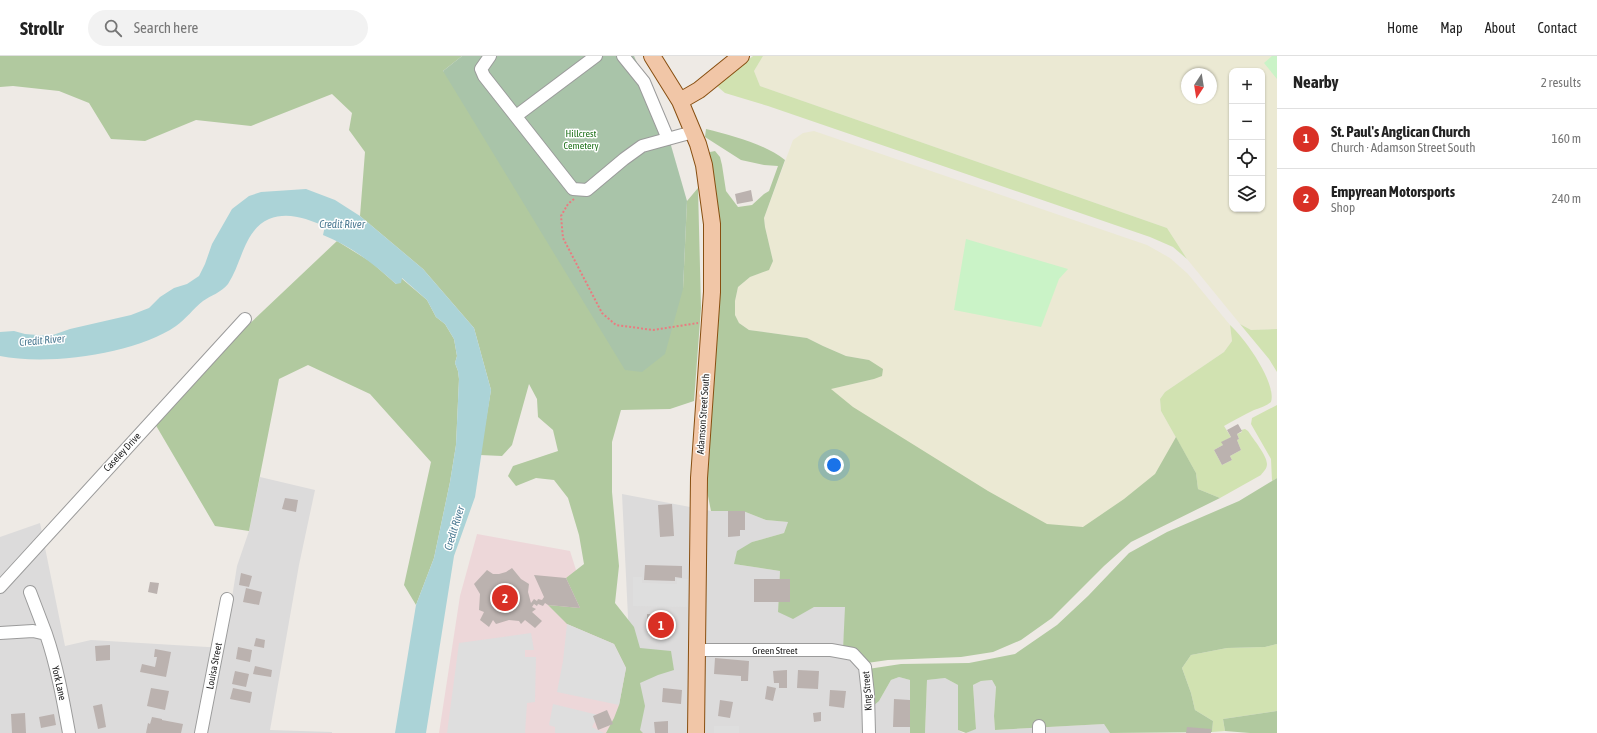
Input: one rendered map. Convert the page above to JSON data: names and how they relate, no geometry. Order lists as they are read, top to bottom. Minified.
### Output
{"streets":{"main road":["Adamson Street South"],"street":["Caseley Drive","Green Street","Louisa Street","York Lane","King Street"]},"crossings":[["Adamson Street South","Green Street"],["Green Street","King Street"]],"water":["Credit River"],"parks":["Hillcrest Cemetery"],"north":"bottom","page":{"header":"Strollr","search":"Search here","nav":["Home","Map","About","Contact"],"heading":["Nearby","2 results"],"map_buttons":["+","−"],"list":[{"mark":"1","name":"St. Paul's Anglican Church","note":"Church · Adamson Street South","value":"160 m"},{"mark":"2","name":"Empyrean Motorsports","note":"Shop","value":"240 m"}],"pins":["2","1"]}}
